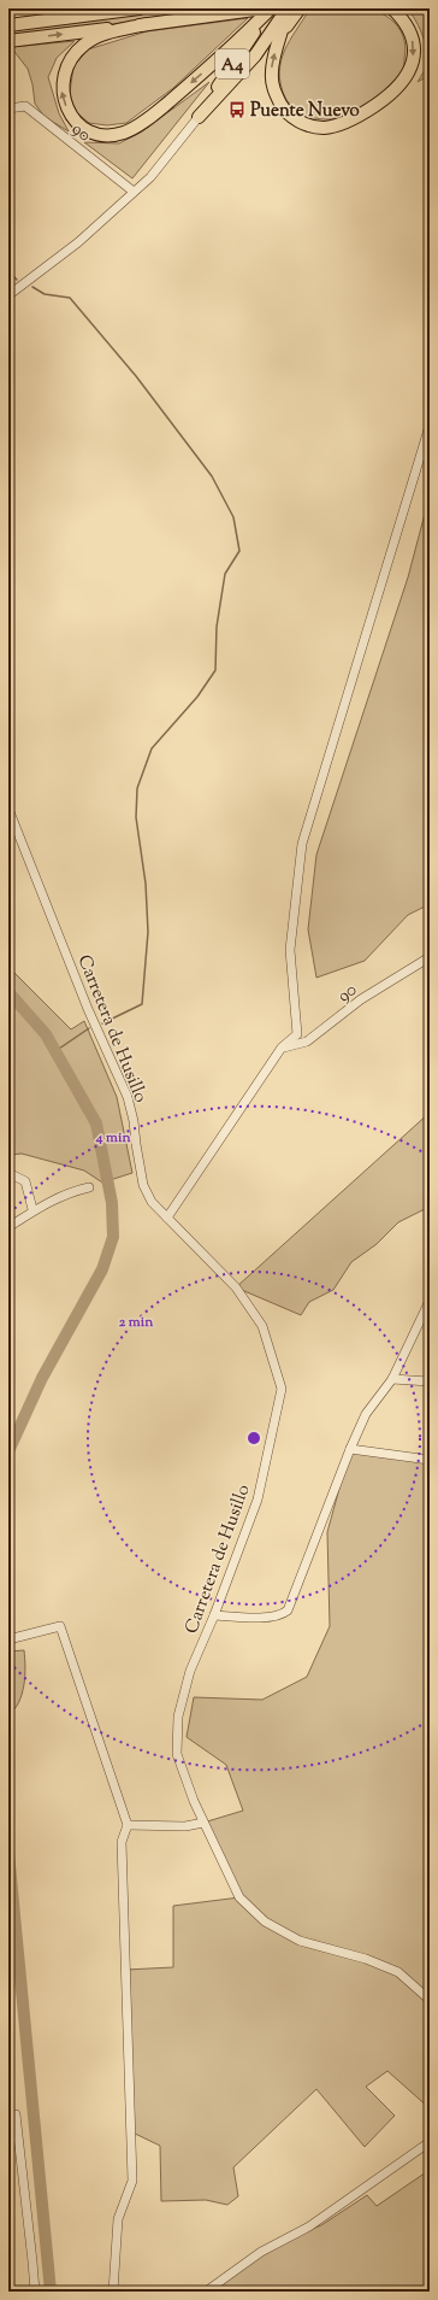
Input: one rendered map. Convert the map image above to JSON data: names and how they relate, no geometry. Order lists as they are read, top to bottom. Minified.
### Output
{"streets":{"highway":["A4"],"street":["90","Carretera de Husillo"]},"places":{"bus stop":["Puente Nuevo"]},"rings":["4 min","2 min"]}
